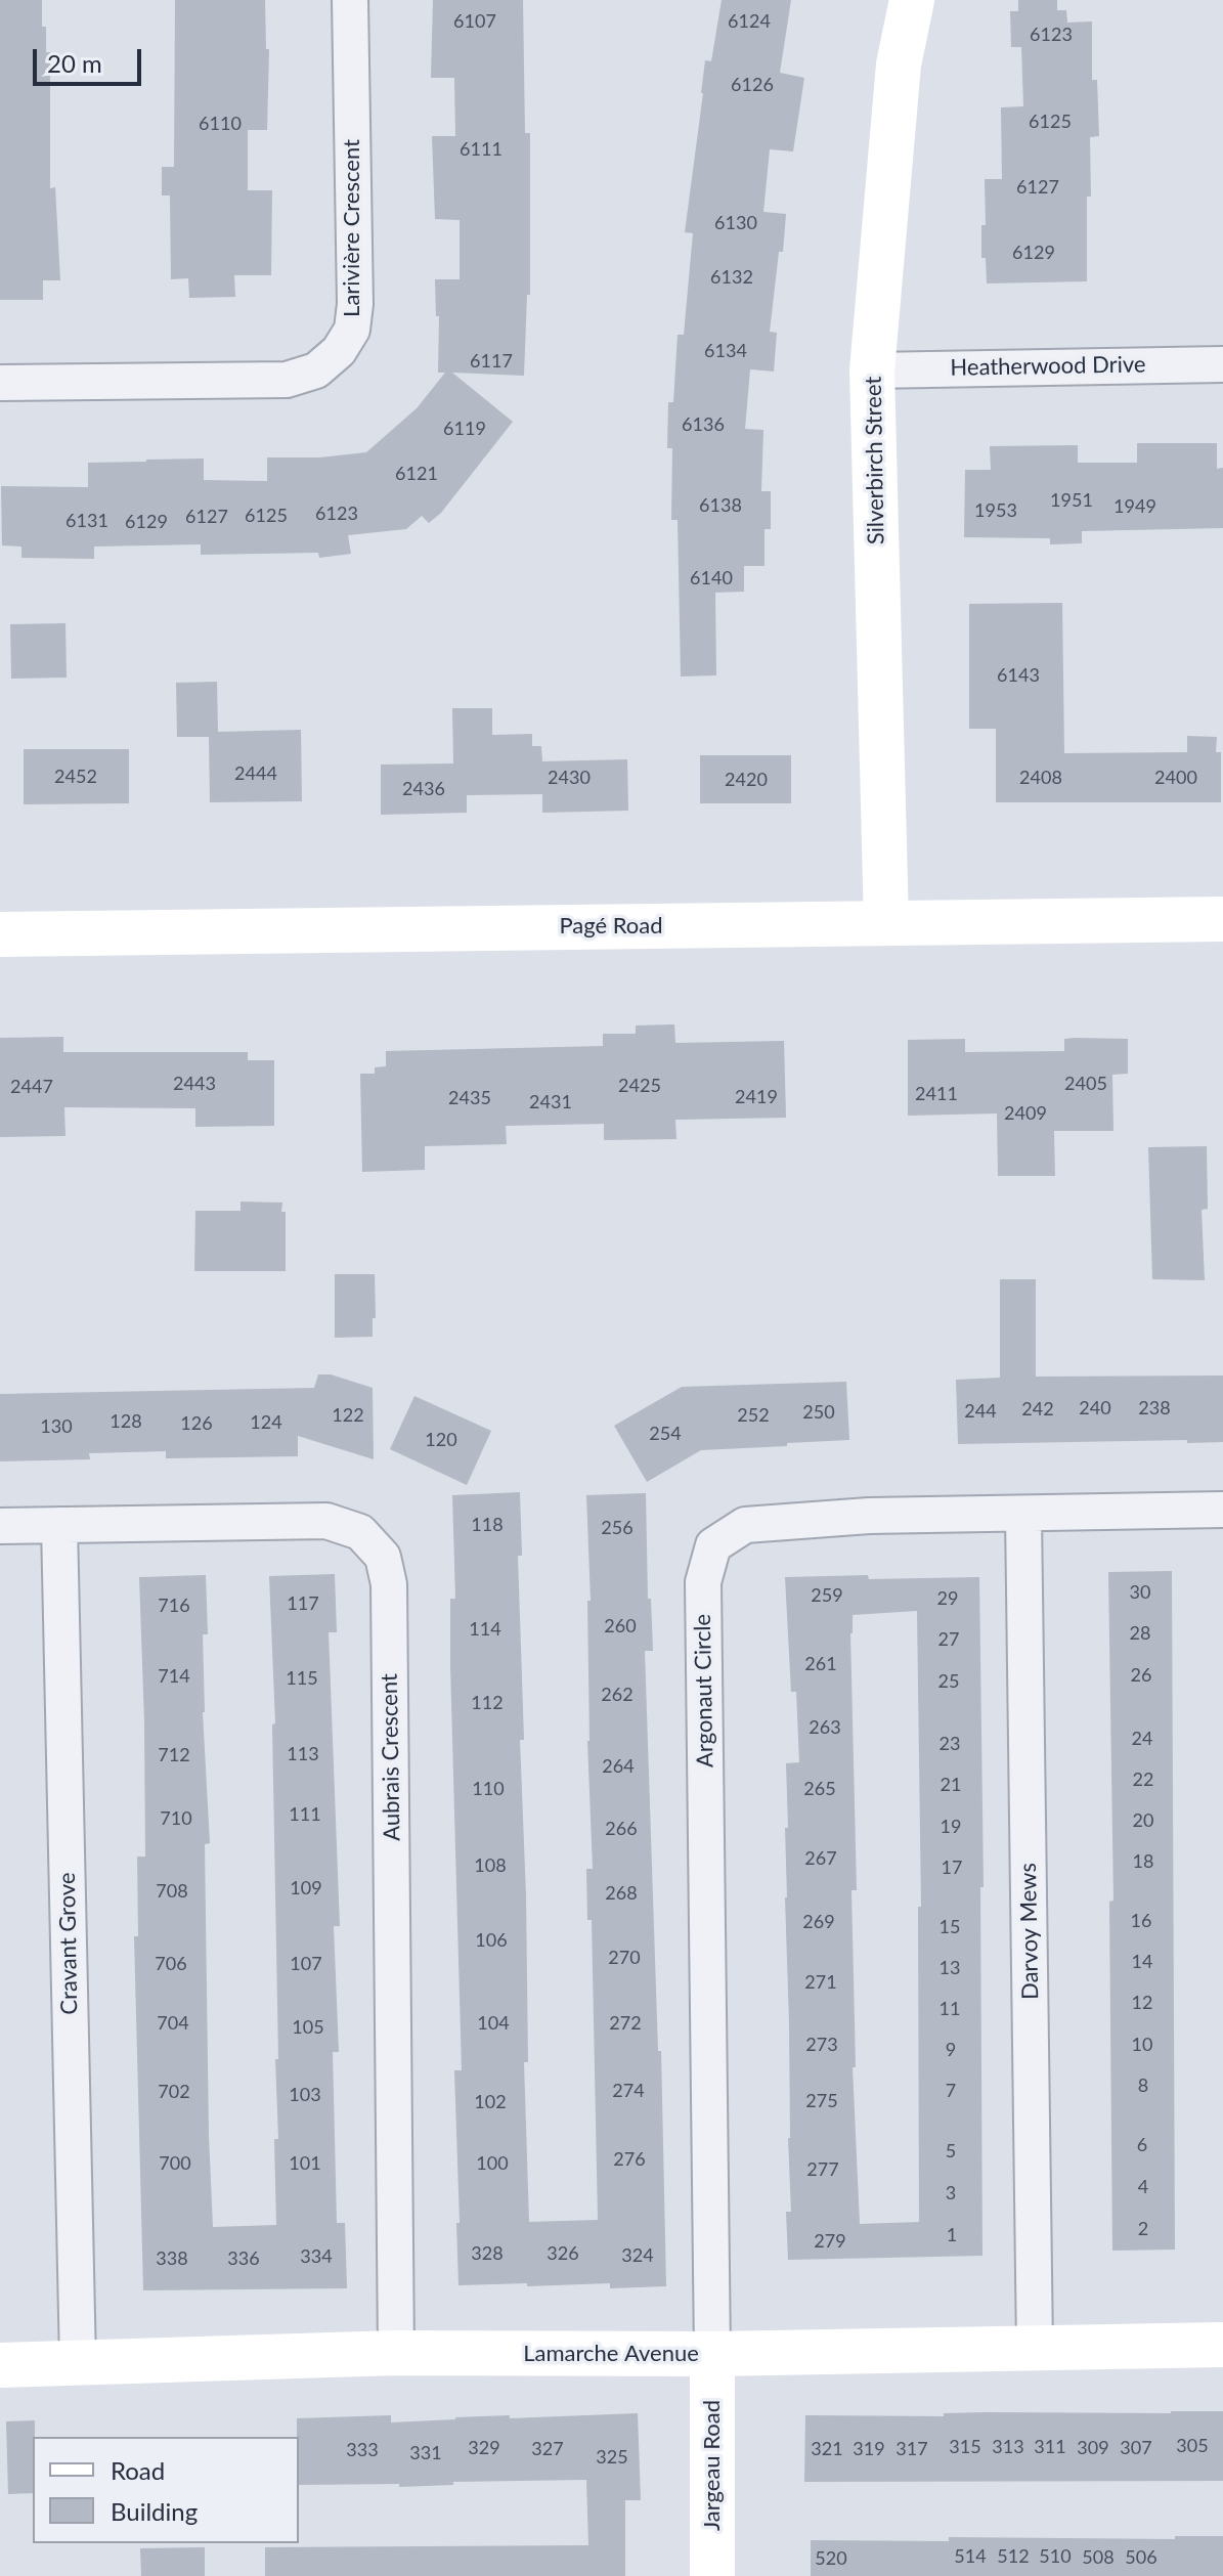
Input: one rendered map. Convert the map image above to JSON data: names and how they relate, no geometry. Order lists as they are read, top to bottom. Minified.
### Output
{"streets":{"street":["Larivière Crescent","Heatherwood Drive","Silverbirch Street","Pagé Road","Argonaut Circle","Aubrais Crescent","Darvoy Mews","Cravant Grove","Lamarche Avenue","Jargeau Road"]},"crossings":[["Heatherwood Drive","Silverbirch Street"],["Silverbirch Street","Pagé Road"],["Argonaut Circle","Darvoy Mews"],["Argonaut Circle","Lamarche Avenue"],["Argonaut Circle","Jargeau Road"],["Aubrais Crescent","Cravant Grove"],["Aubrais Crescent","Lamarche Avenue"],["Darvoy Mews","Lamarche Avenue"],["Cravant Grove","Lamarche Avenue"],["Lamarche Avenue","Jargeau Road"]],"house_numbers":["6107","6124","6123","6126","6125","6110","6111","6127","6130","6129","6132","6134","6117","6136","6119","6121","1951","6138","1949","1953","6123","6125","6127","6131","6129","6140","6143","2444","2452","2430","2408","2400","2420","2436","2443","2405","2425","2447","2411","2419","2435","2431","2409","240","238","242","244","250","122","252","128","124","126","130","254","120","118","256","30","259","29","117","716","260","114","28","27","261","26","714","115","25","262","112","263","24","23","113","712","264","22","21","110","265","111","710","20","19","266","267","18","108","17","109","708","268","16","269","15","106","270","14","706","107","13","271","12","11","704","104","272","105","273","10","9","8","274","7","702","103","275","102","6","5","276","700","101","100","277","4","3","2","1","279","328","326","324","334","338","336","305","315","313","311","329","309","307","327","321","319","317","333","331","325","514","512","510","508","506","520"],"legend":["Road","Building"],"scale_bar":"20 m"}
